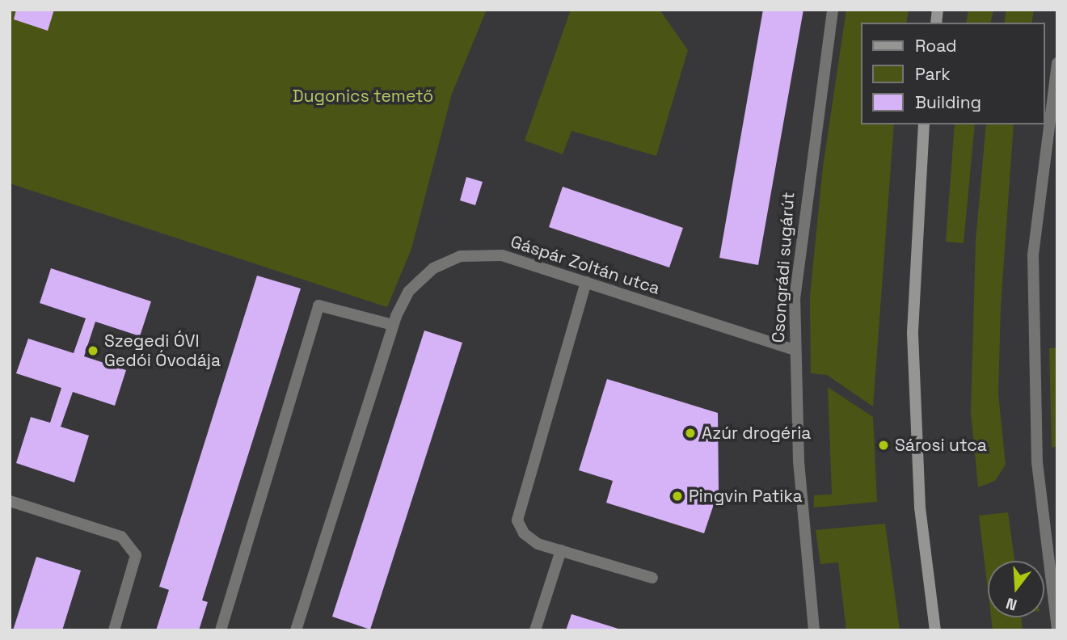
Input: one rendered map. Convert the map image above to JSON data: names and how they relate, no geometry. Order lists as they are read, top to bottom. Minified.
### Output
{"streets":{"street":["Gáspár Zoltán utca","Csongrádi sugárút"]},"crossings":[["Gáspár Zoltán utca","Csongrádi sugárút"]],"parks":["Dugonics temető"],"places":["Szegedi ÓVI Gedói Óvodája","Azúr drogéria","Sárosi utca","Pingvin Patika"],"legend":["Road","Park","Building"],"north":"bottom"}
